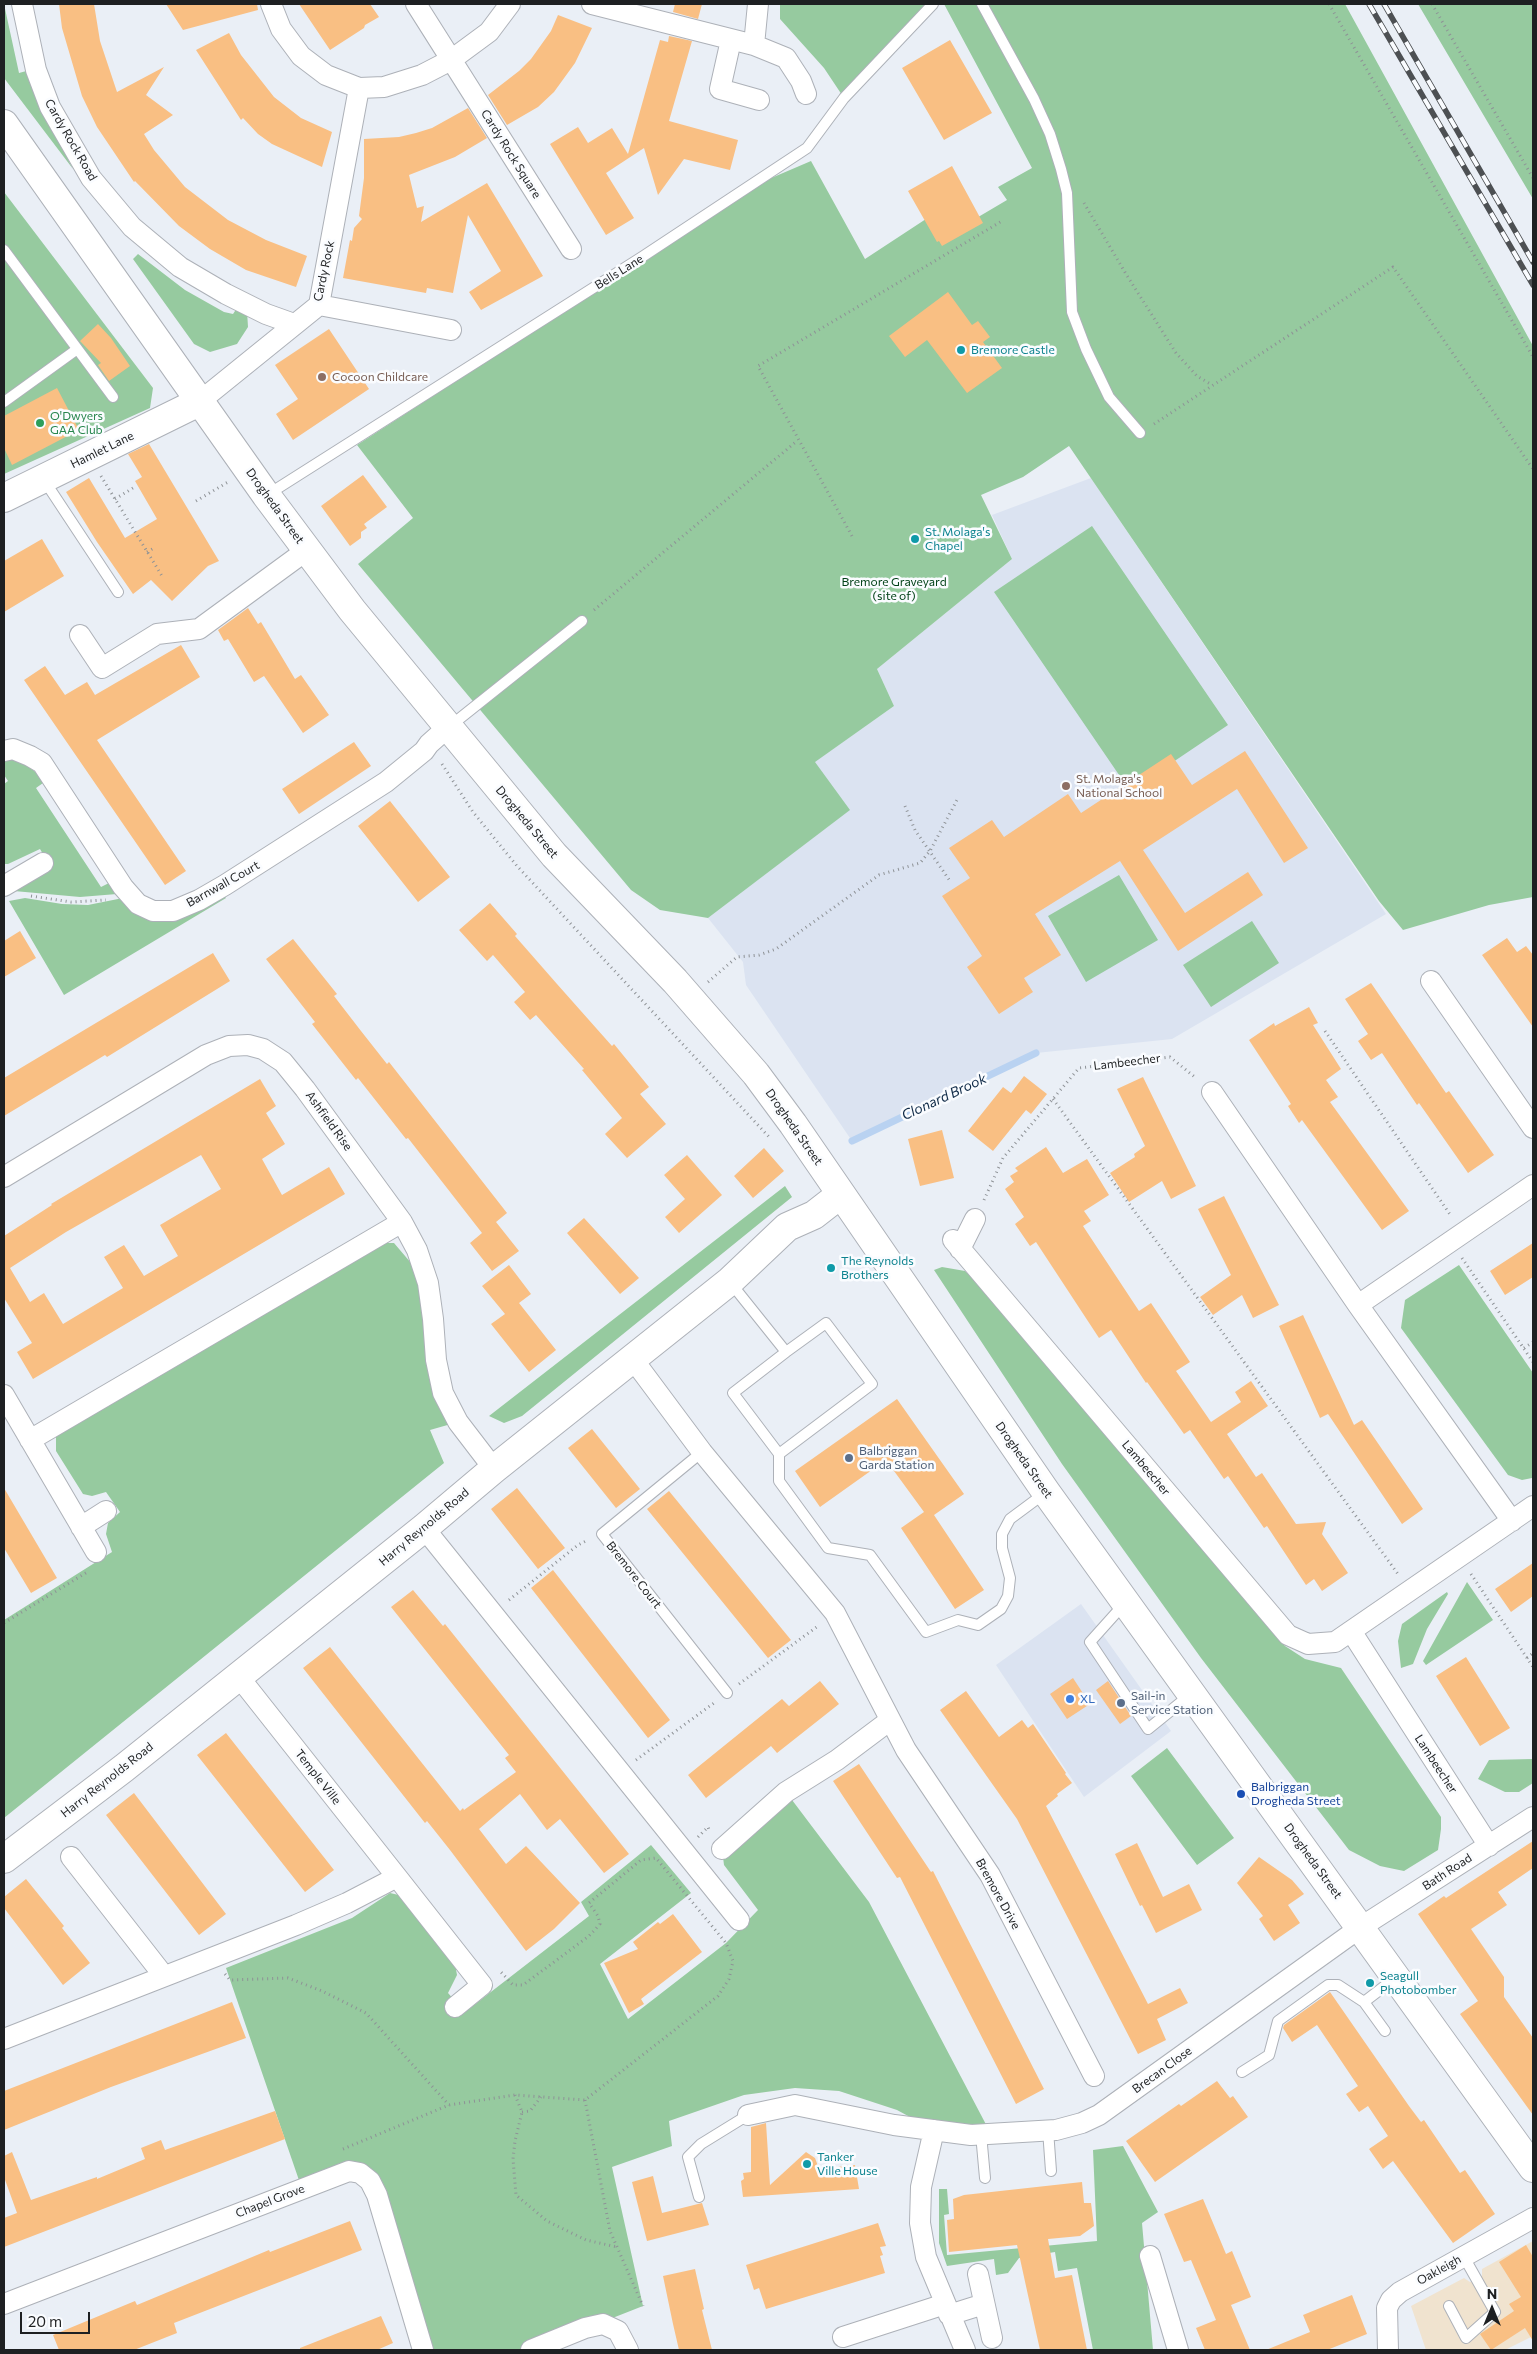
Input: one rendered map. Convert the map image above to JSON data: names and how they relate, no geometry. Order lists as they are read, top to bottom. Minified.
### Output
{"streets":{"main road":["Hamlet Lane","Drogheda Street","Harry Reynolds Road"],"street":["Cardy Rock Road","Cardy Rock Square","Cardy Rock","Barnwall Court","Lambeecher","Ashfield Rise","Temple Ville","Bath Road","Bremore Drive","Brecan Close","Chapel Grove","Oakleigh"],"lane":["Bells Lane","Bremore Court"]},"crossings":[["Cardy Rock Road","Cardy Rock"],["Cardy Rock","Hamlet Lane"],["Cardy Rock","Drogheda Street"],["Bells Lane","Drogheda Street"],["Hamlet Lane","Drogheda Street"],["Drogheda Street","Barnwall Court"],["Drogheda Street","Harry Reynolds Road"],["Drogheda Street","Bath Road"],["Drogheda Street","Brecan Close"],["Lambeecher","Bath Road"],["Ashfield Rise","Harry Reynolds Road"],["Harry Reynolds Road","Temple Ville"],["Bath Road","Brecan Close"]],"water":["Clonard Brook"],"parks":["Bremore Graveyard (site of)"],"places":["Bremore Castle","Cocoon Childcare","O'Dwyers GAA Club","St. Molaga's Chapel","St. Molaga's National School","The Reynolds Brothers","Balbriggan Garda Station","XL","Sail-in Service Station","Balbriggan Drogheda Street","Seagull Photobomber","Tanker Ville House"],"scale_bar":"20 m","north":"top"}
